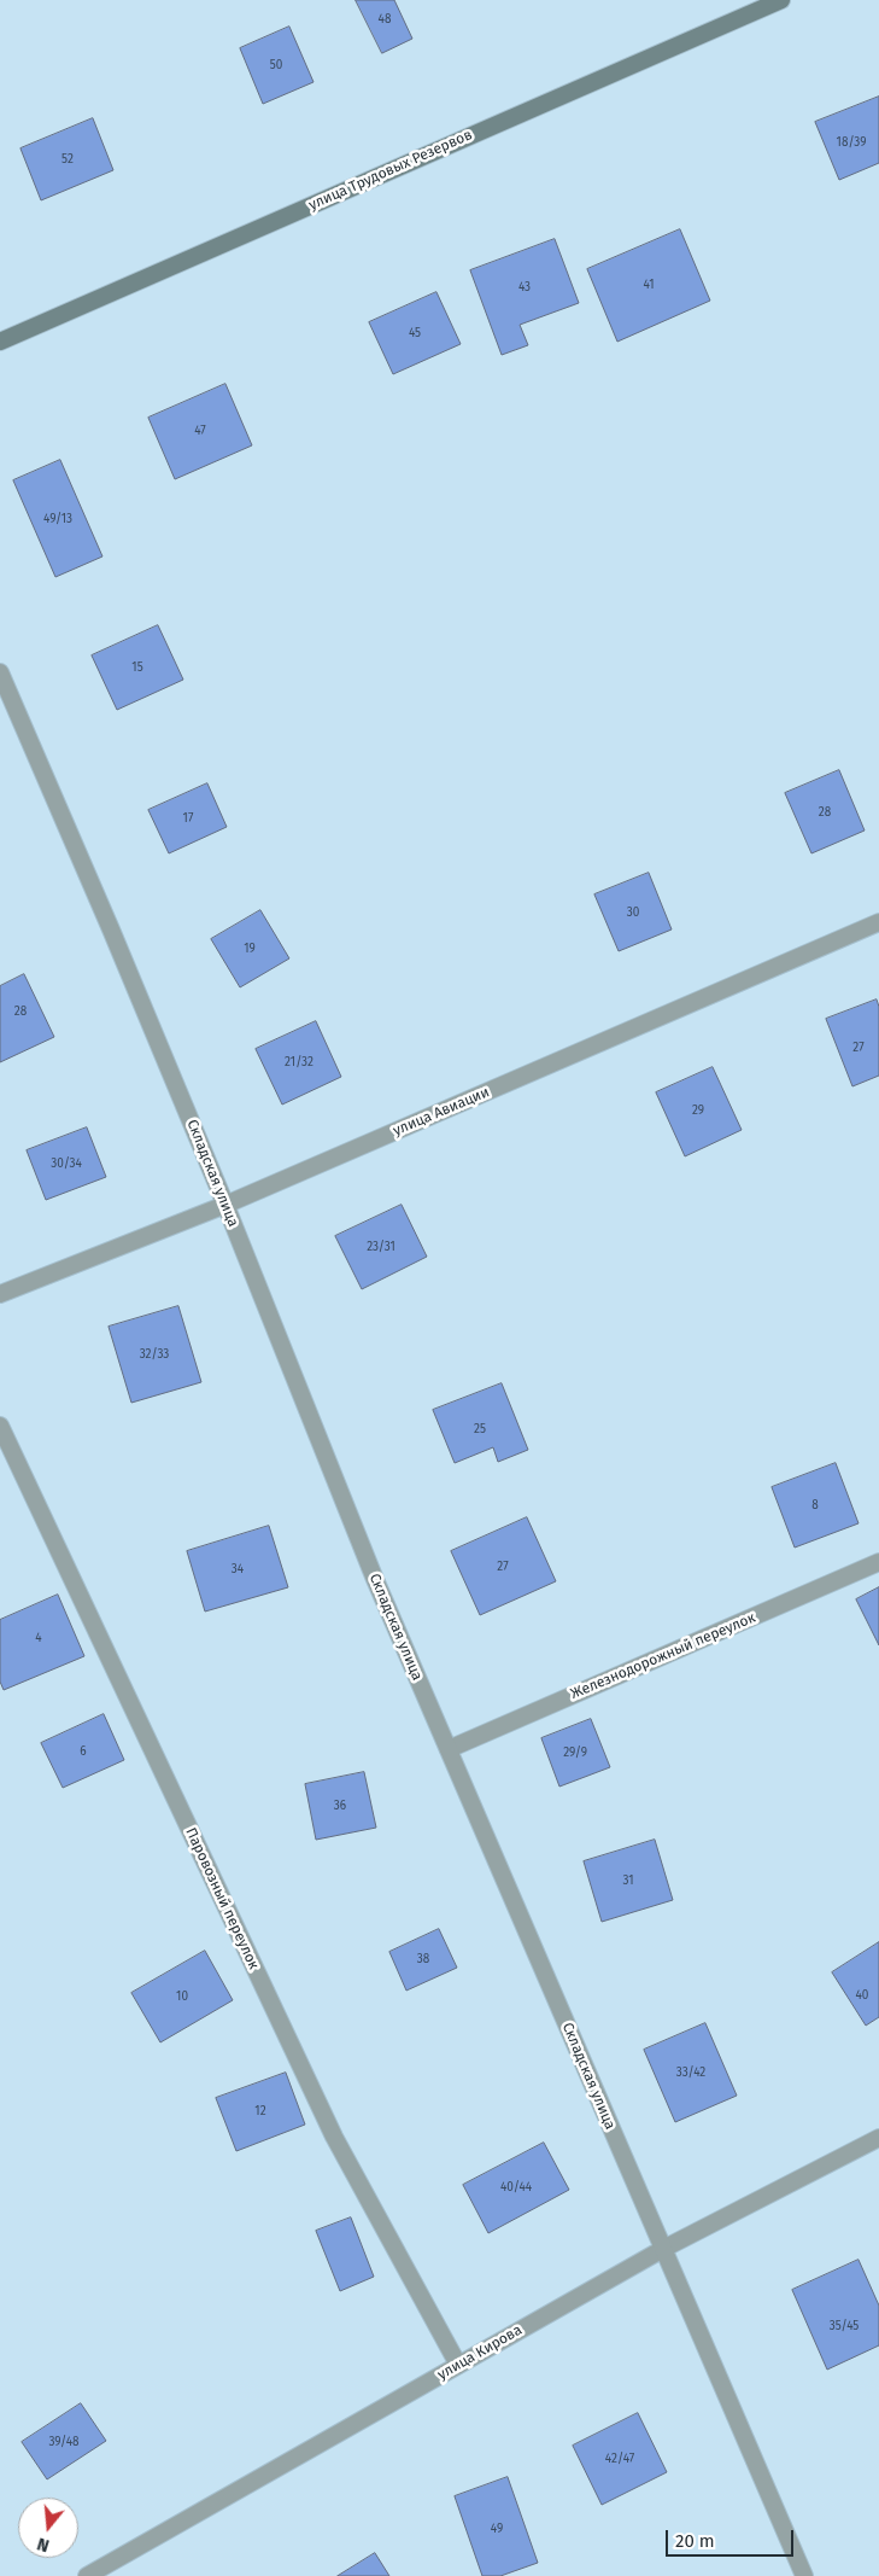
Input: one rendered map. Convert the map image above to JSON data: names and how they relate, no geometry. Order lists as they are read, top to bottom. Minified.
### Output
{"streets":{"main road":["улица Трудовых Резервов"],"street":["улица Авиации","Складская улица","Железнодорожный переулок","Паровозный переулок","улица Кирова"]},"crossings":[["улица Авиации","Складская улица"],["Складская улица","Железнодорожный переулок"],["Складская улица","улица Кирова"],["Паровозный переулок","улица Кирова"]],"house_numbers":["48","50","18/39","52","41","43","45","47","49/13","15","28","17","30","19","28","27","21/32","29","30/34","23/31","32/33","25","8","27","34","4","6","29/9","36","31","38","40","10","33/42","12","40/44","35/45","39/48","42/47","49"],"scale_bar":"20 m","north":"bottom"}
